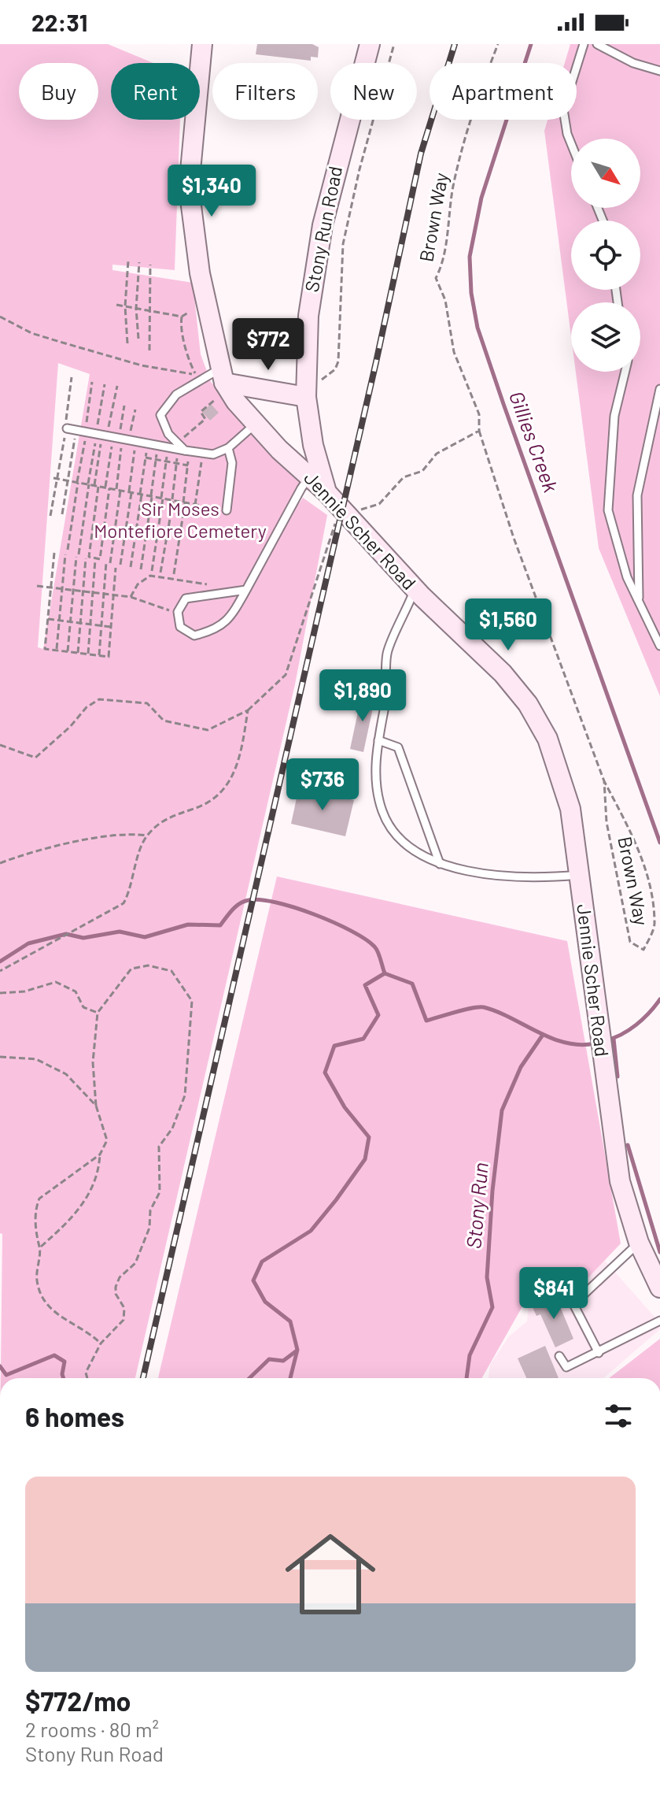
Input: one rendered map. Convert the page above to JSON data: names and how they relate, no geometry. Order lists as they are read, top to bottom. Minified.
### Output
{"streets":{"street":["Stony Run Road","Jennie Scher Road"],"path":["Brown Way"]},"crossings":[["Stony Run Road","Jennie Scher Road"]],"water":["Gillies Creek","Stony Run"],"parks":["Sir Moses Montefiore Cemetery"],"north":"bottom right","page":{"status":"22:31","chip":["Buy","Rent","Filters","New","Apartment"],"price":["$1,340","$772","$1,560","$1,890","$736","$841"],"heading":"6 homes","list":[{"name":"$772/mo","note":"2 rooms · 80 m² · Stony Run Road"}]}}
